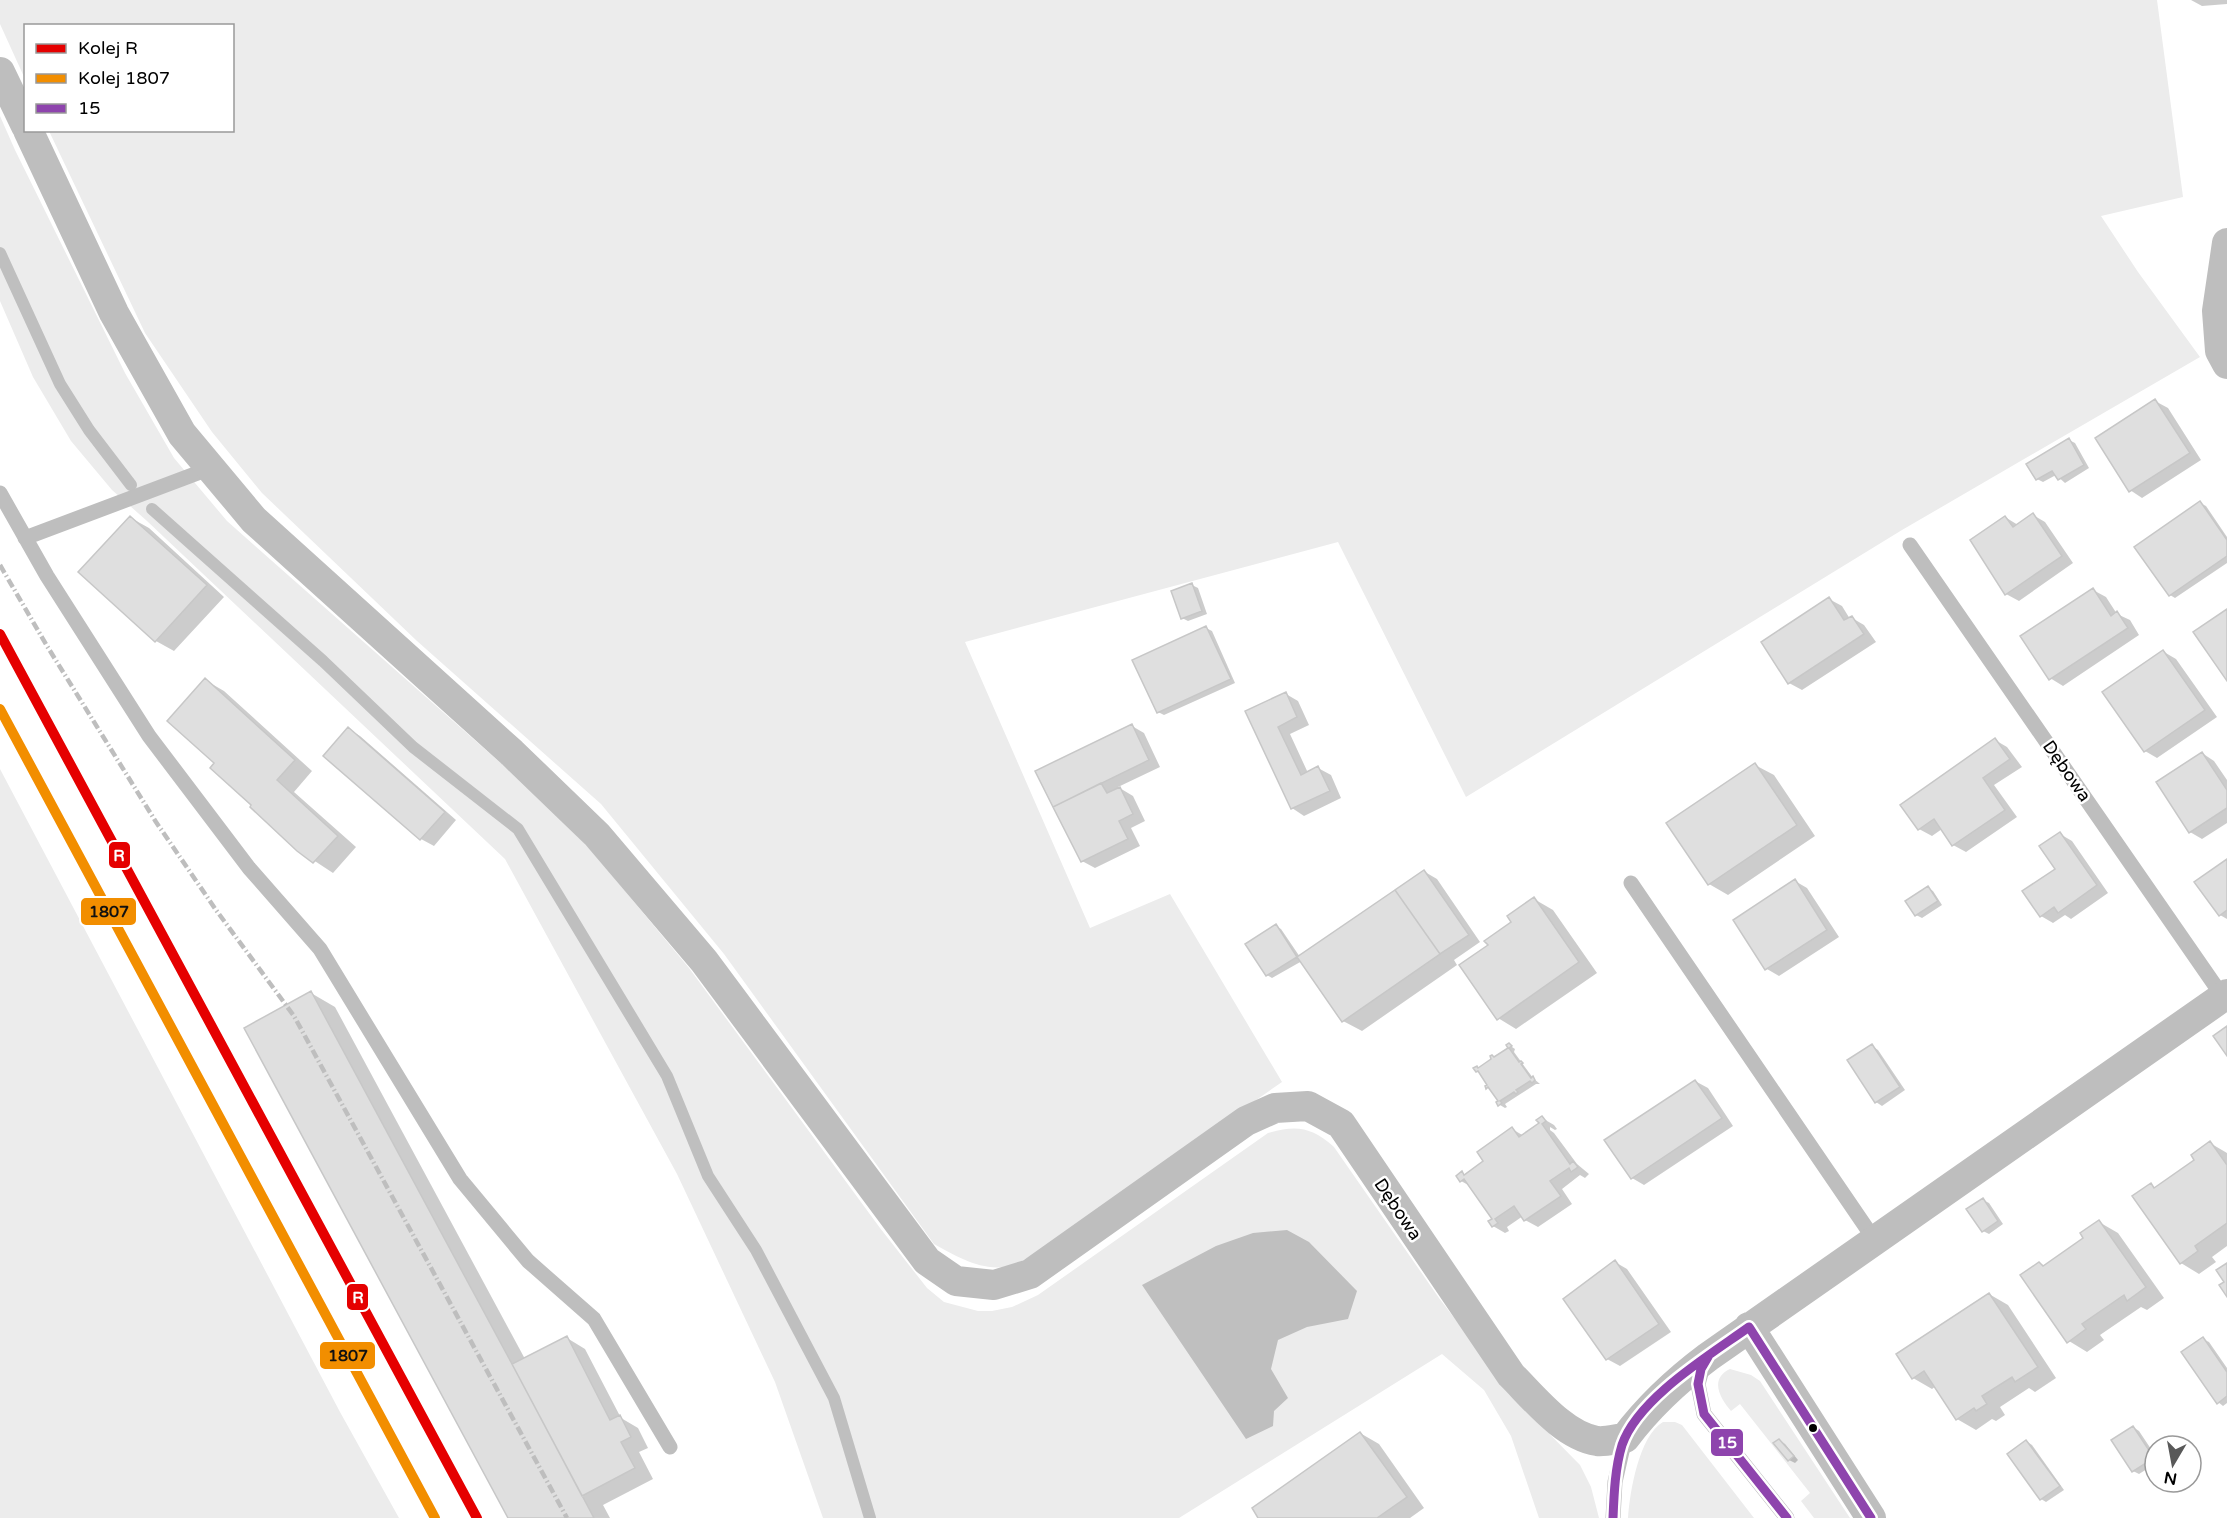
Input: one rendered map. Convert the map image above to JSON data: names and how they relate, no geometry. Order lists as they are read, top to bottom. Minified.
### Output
{"streets":{"street":["Dębowa"]},"lines":["rail line R","rail line 1807","transit line 15"],"legend":["Kolej R","Kolej 1807","15"],"north":"bottom"}
